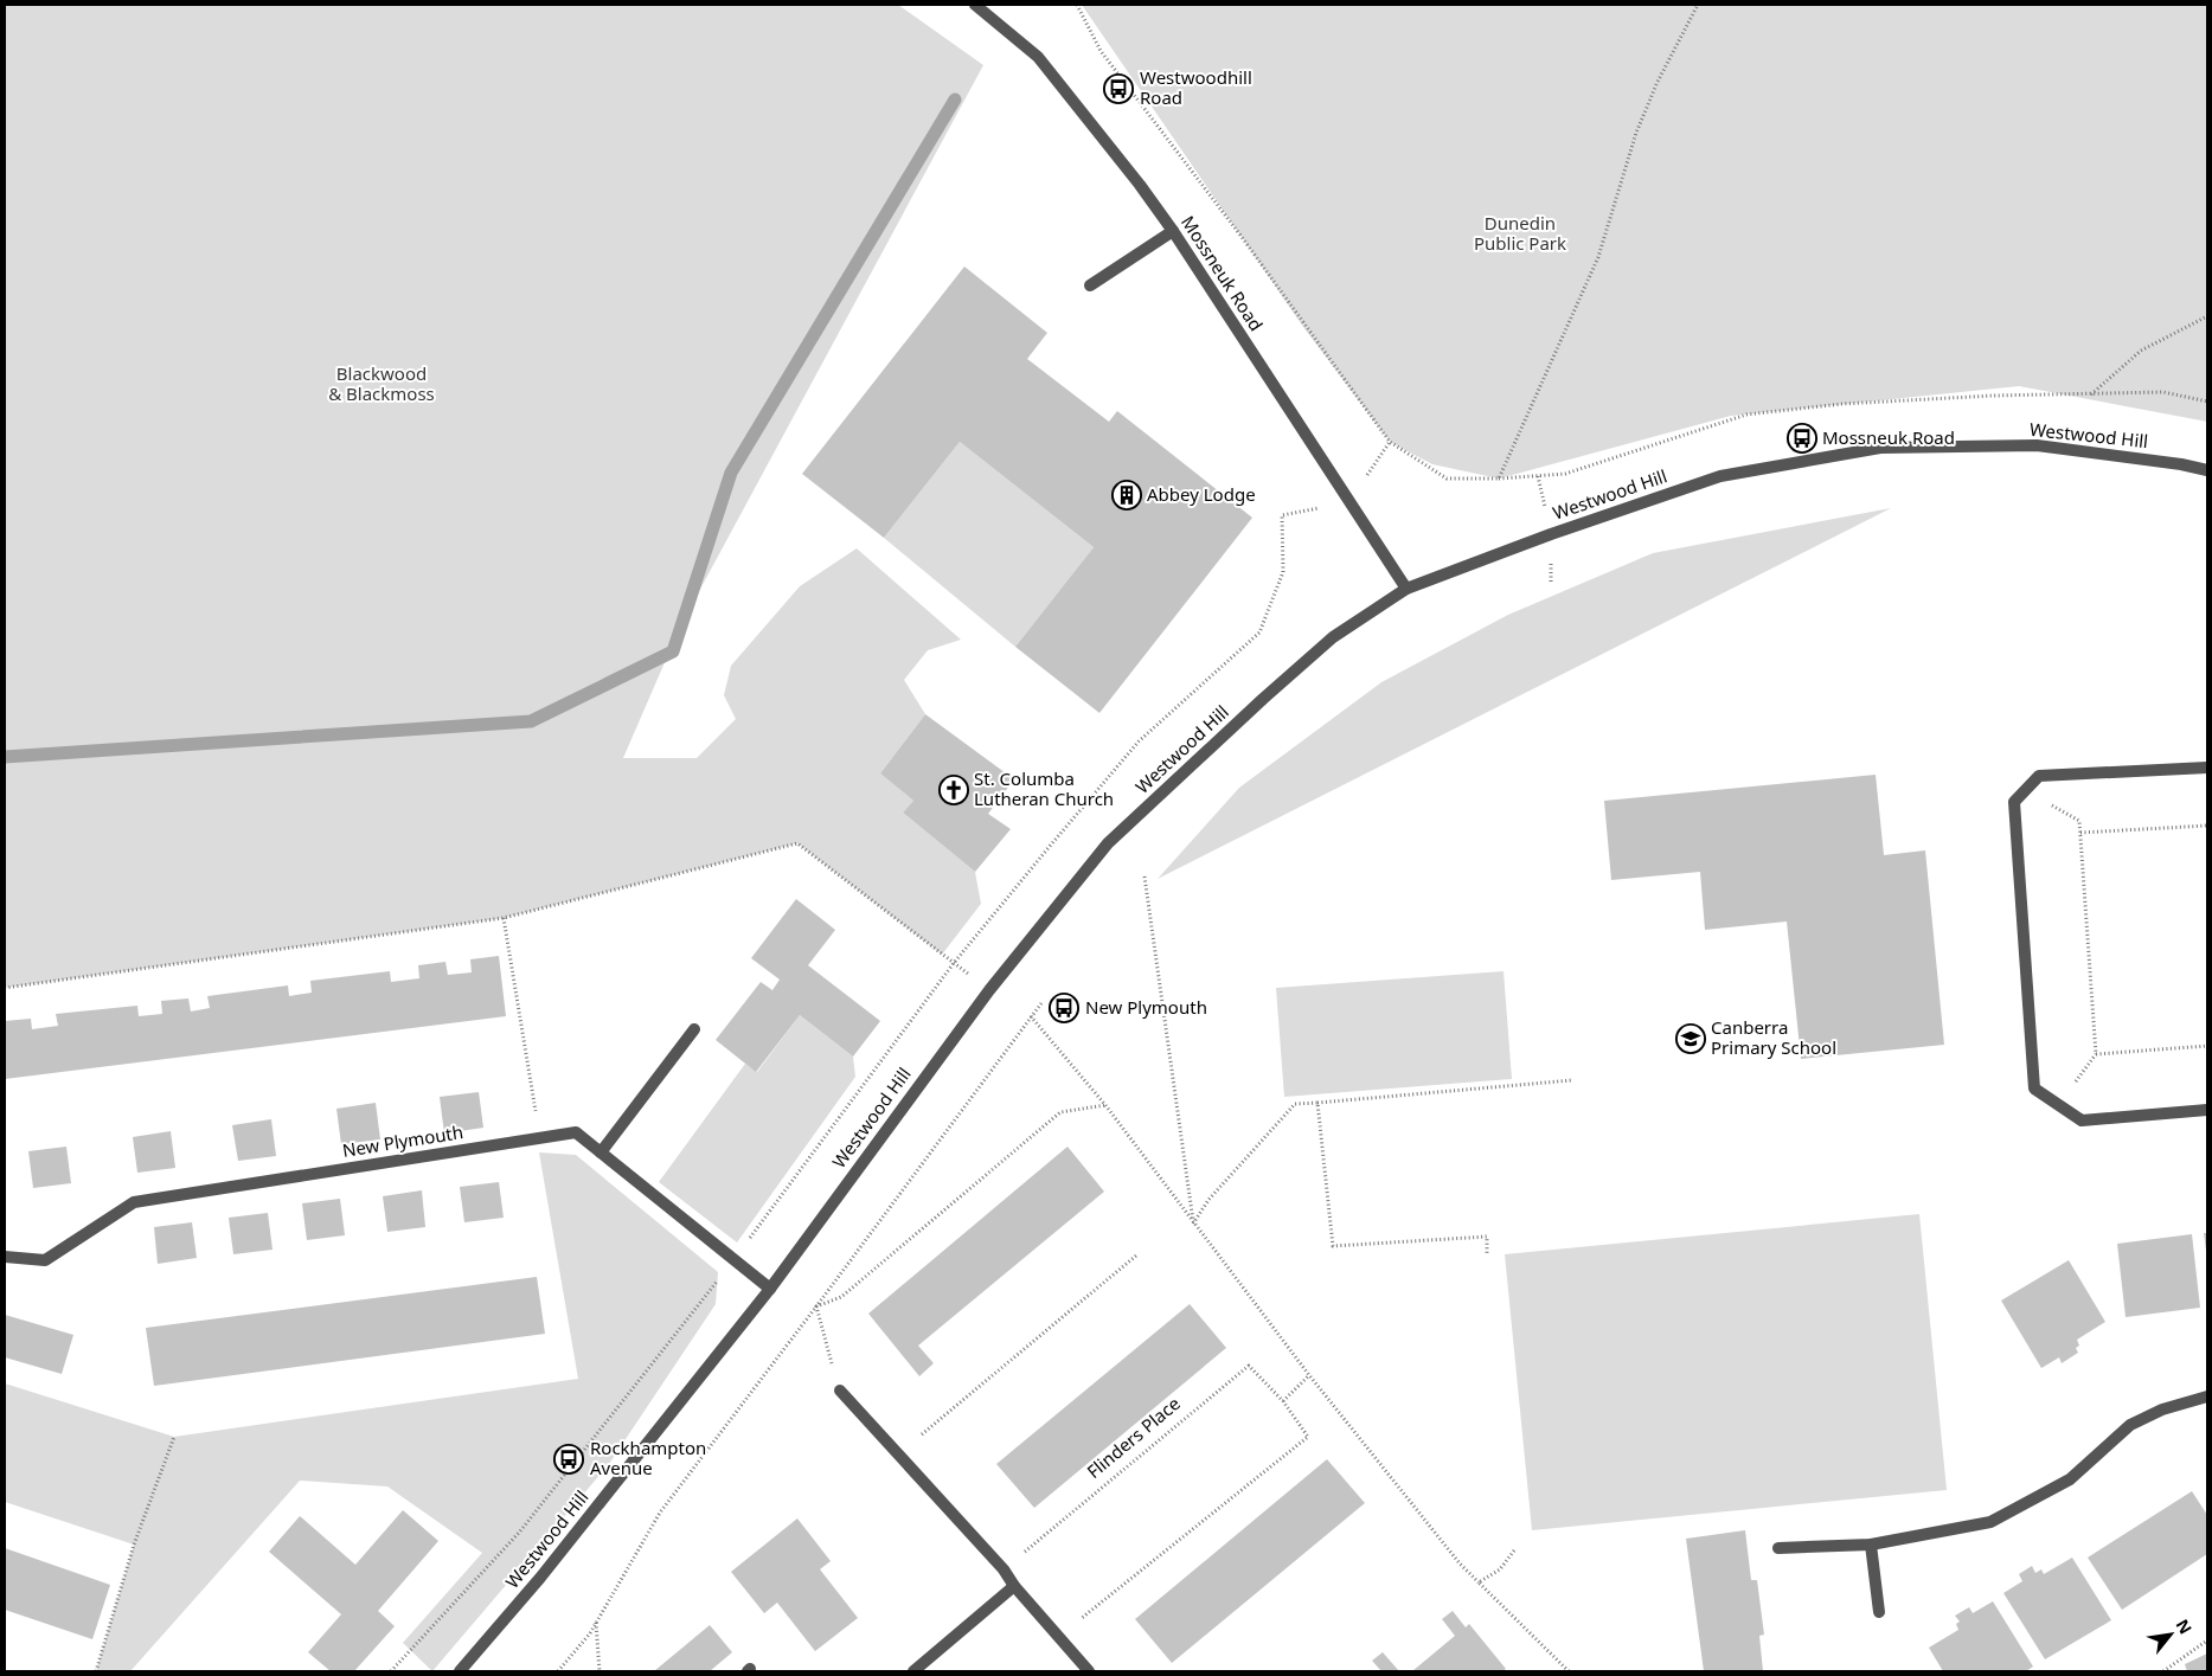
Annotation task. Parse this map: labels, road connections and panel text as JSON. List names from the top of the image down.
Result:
{
  "streets": {
    "street": ["Mossneuk Road", "Westwood Hill", "New Plymouth"],
    "path": ["Flinders Place"]
  },
  "crossings": [
    ["Mossneuk Road", "Westwood Hill"],
    ["Westwood Hill", "New Plymouth"]
  ],
  "parks": ["Dunedin Public Park", "Blackwood & Blackmoss"],
  "places": {
    "bus stop": [
      "Westwoodhill Road",
      "Mossneuk Road",
      "New Plymouth",
      "Rockhampton Avenue"
    ],
    "building": ["Abbey Lodge"],
    "church": ["St. Columba Lutheran Church"],
    "school or university": ["Canberra Primary School"]
  },
  "north": "top right"
}
